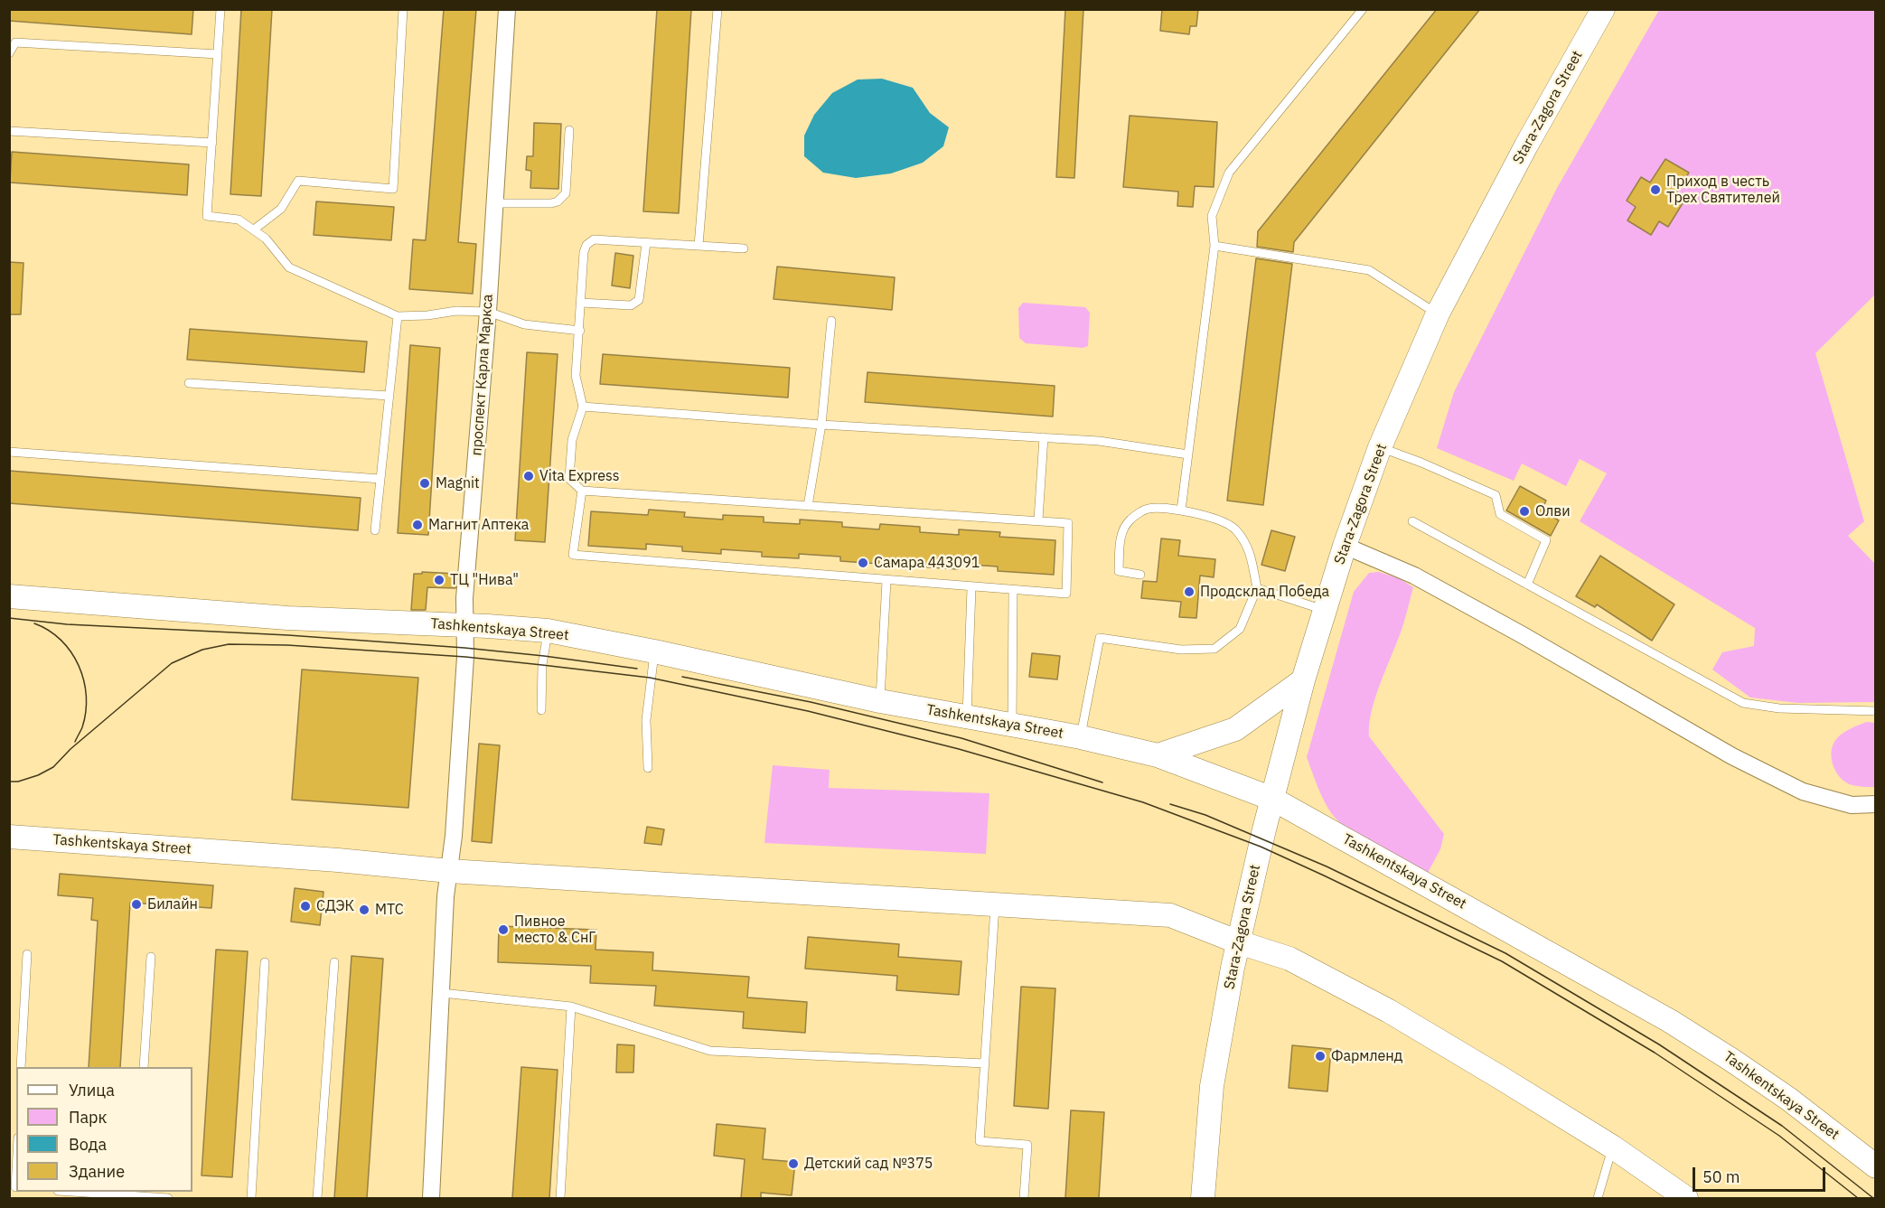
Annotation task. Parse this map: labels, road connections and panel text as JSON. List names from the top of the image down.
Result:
{
  "streets": {
    "main road": ["Stara-Zagora Street", "Tashkentskaya Street"],
    "street": ["проспект Карла Маркса"]
  },
  "crossings": [
    ["Stara-Zagora Street", "Tashkentskaya Street"],
    ["проспект Карла Маркса", "Tashkentskaya Street"]
  ],
  "places": [
    "Приход в честь Трех Святителей",
    "Vita Express",
    "Magnit",
    "Олви",
    "Магнит Аптека",
    "Самара 443091",
    "ТЦ \"Нива\"",
    "Продсклад Победа",
    "Билайн",
    "СДЭК",
    "МТС",
    "Пивное место & СнГ",
    "Фармленд",
    "Детский сад №375"
  ],
  "legend": [
    "Улица",
    "Парк",
    "Вода",
    "Здание"
  ],
  "scale_bar": "50 m"
}
